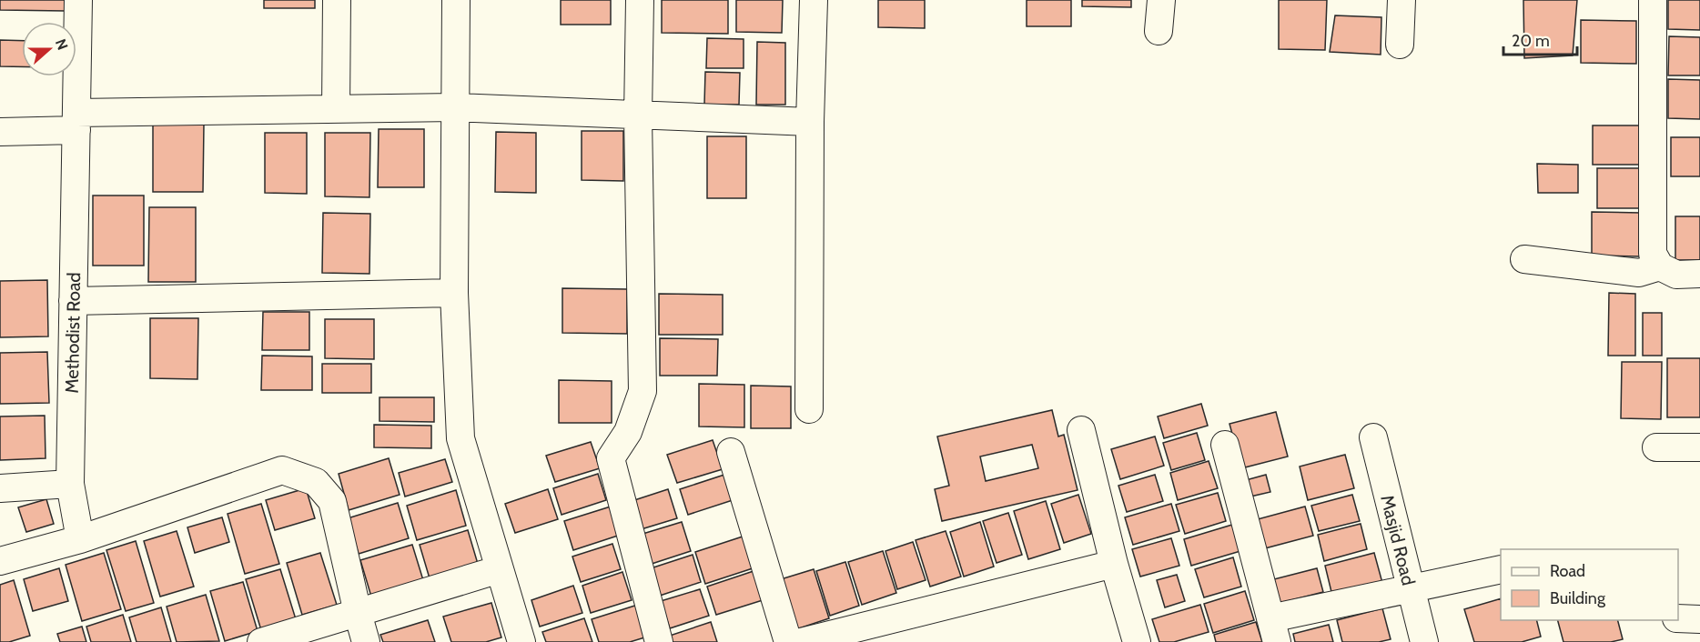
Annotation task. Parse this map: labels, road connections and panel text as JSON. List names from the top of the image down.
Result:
{
  "streets": {
    "street": ["Methodist Road", "Masjid Road"]
  },
  "legend": ["Road", "Building"],
  "scale_bar": "20 m",
  "north": "right"
}
